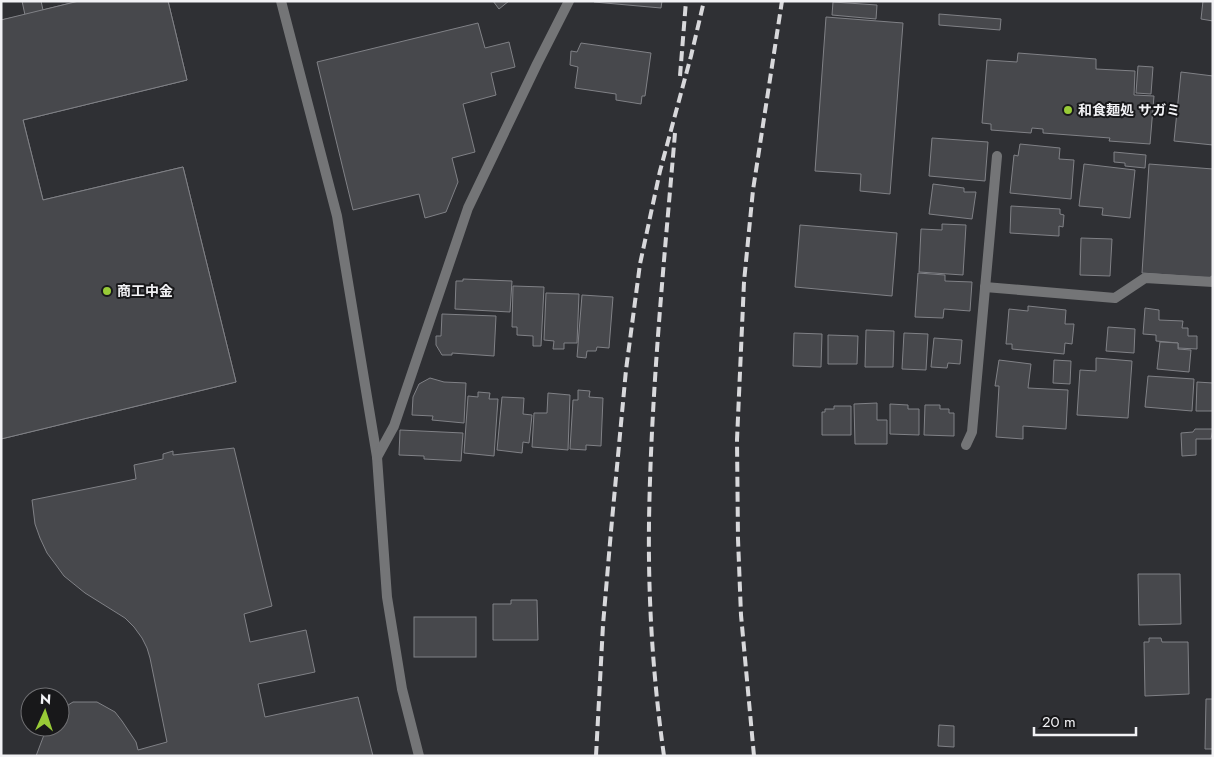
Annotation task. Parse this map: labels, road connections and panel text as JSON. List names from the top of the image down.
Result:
{
  "places": ["和食麺処 サガミ", "商工中金"],
  "scale_bar": "20 m",
  "north": "top"
}
